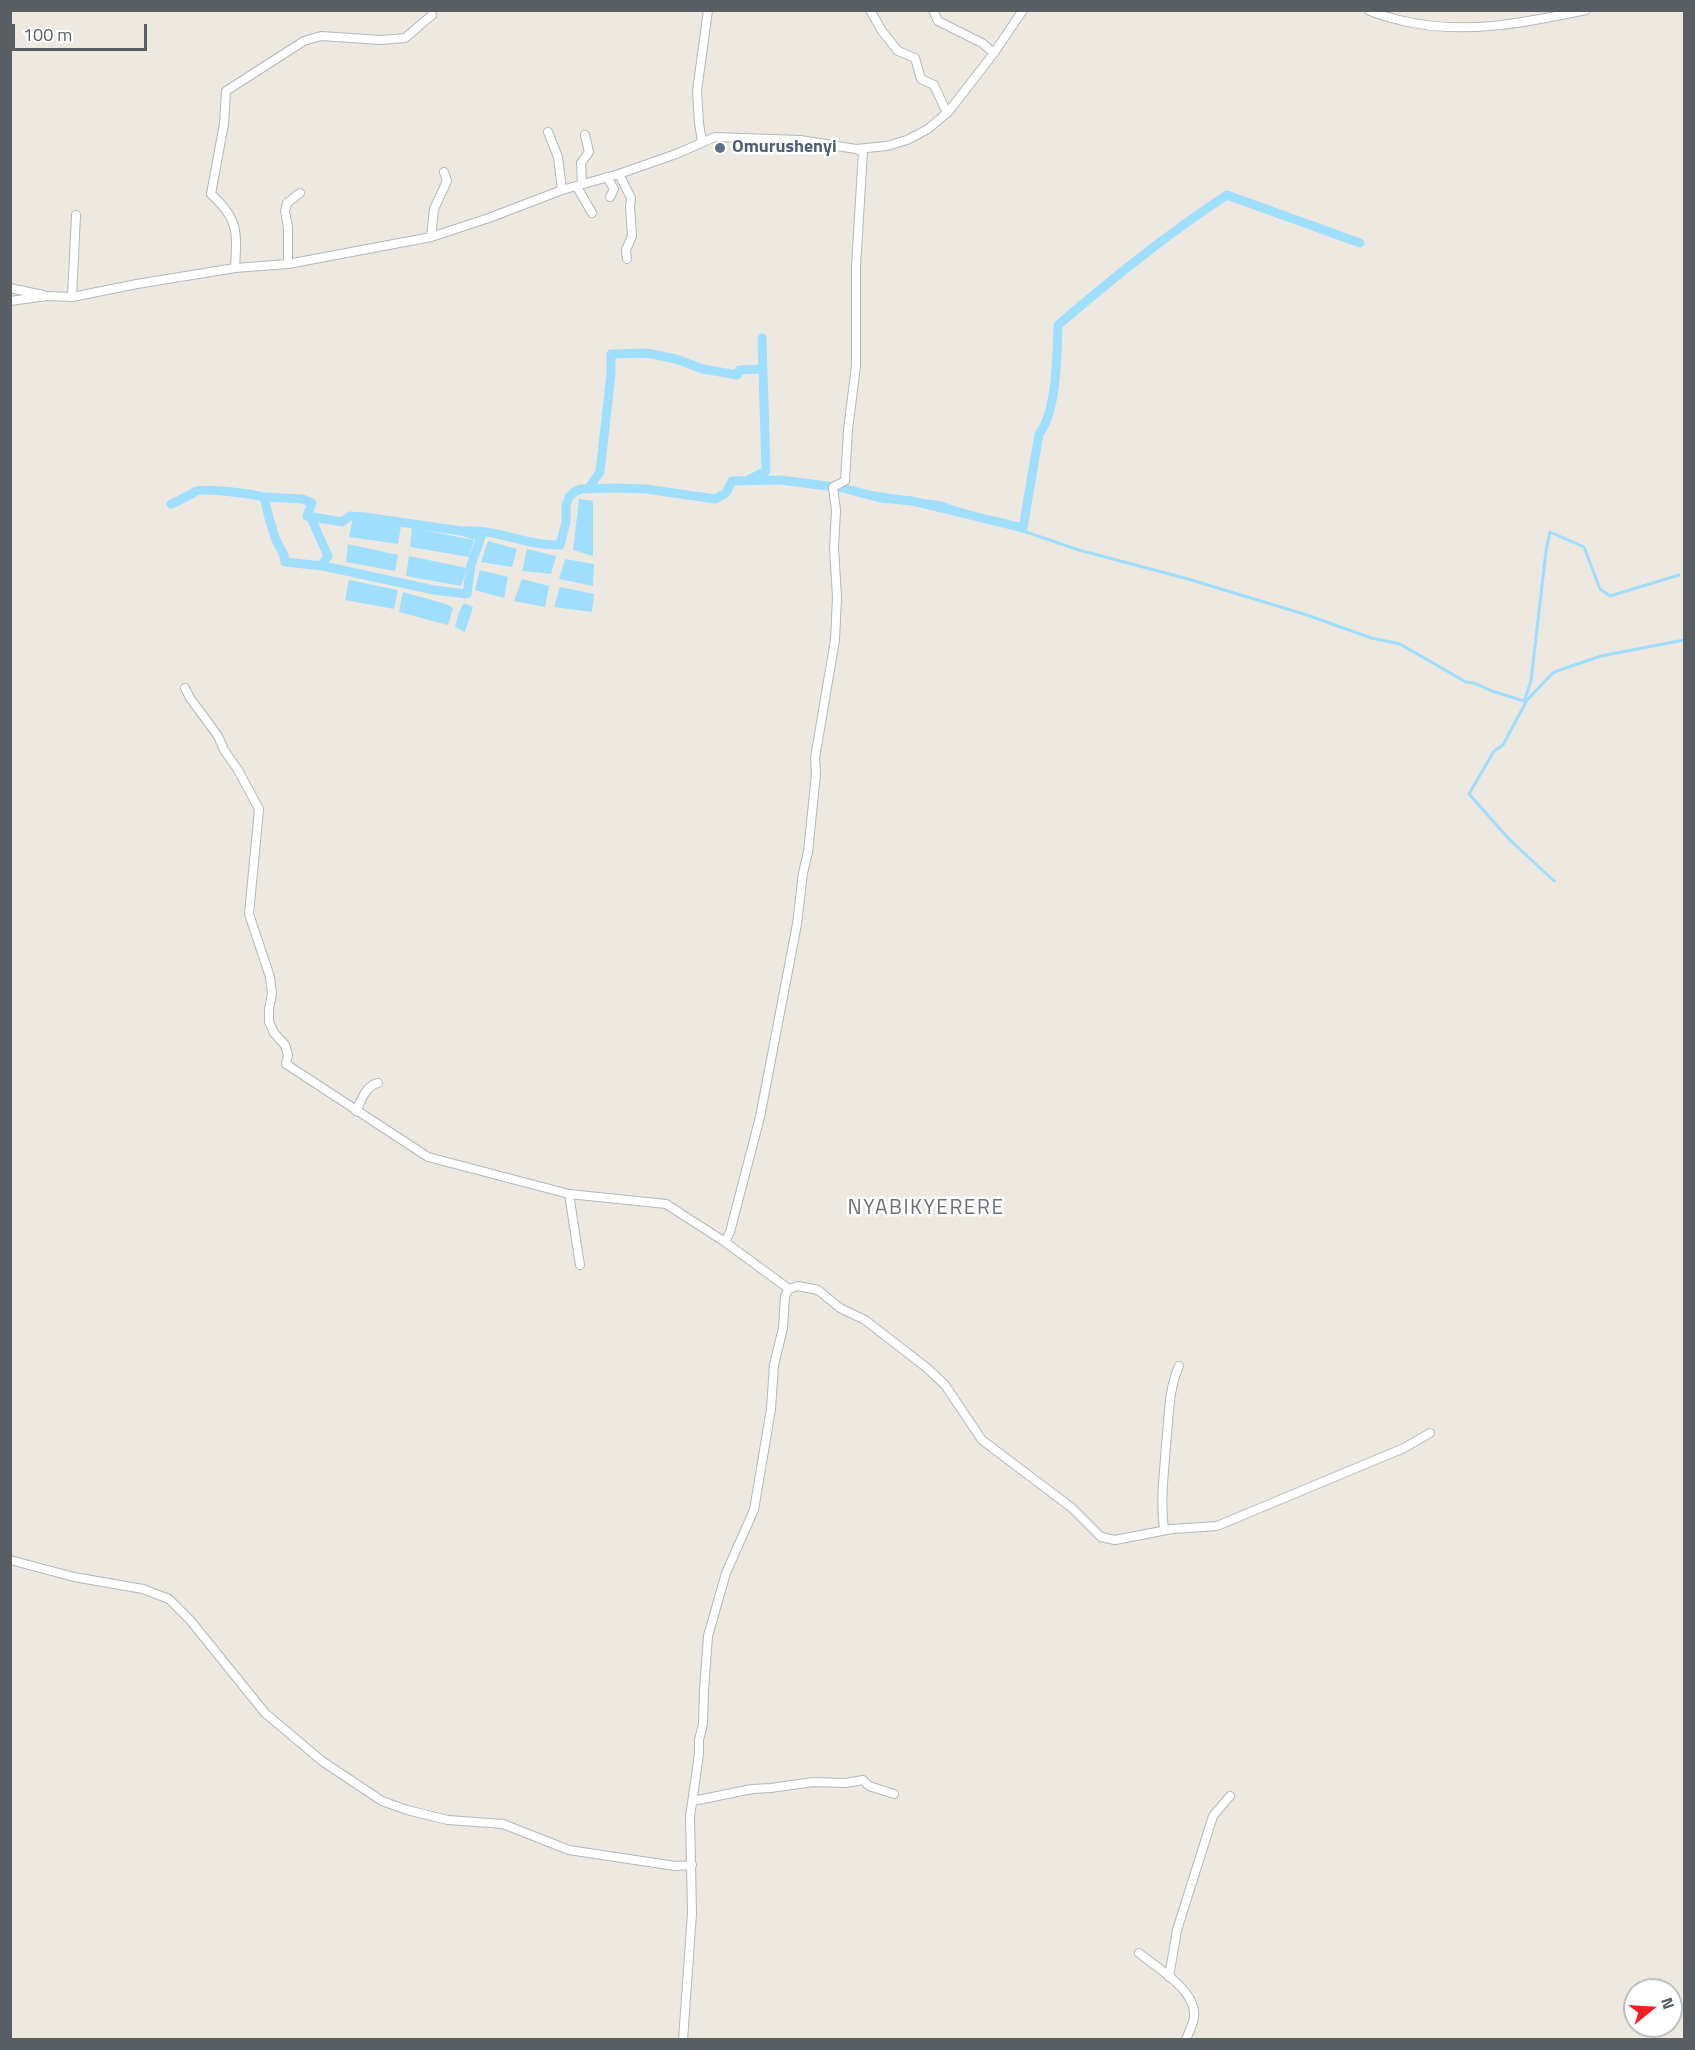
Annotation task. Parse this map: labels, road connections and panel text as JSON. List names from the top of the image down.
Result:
{
  "districts": ["NYABIKYERERE"],
  "places": ["Omurushenyi"],
  "scale_bar": "100 m",
  "north": "right"
}
